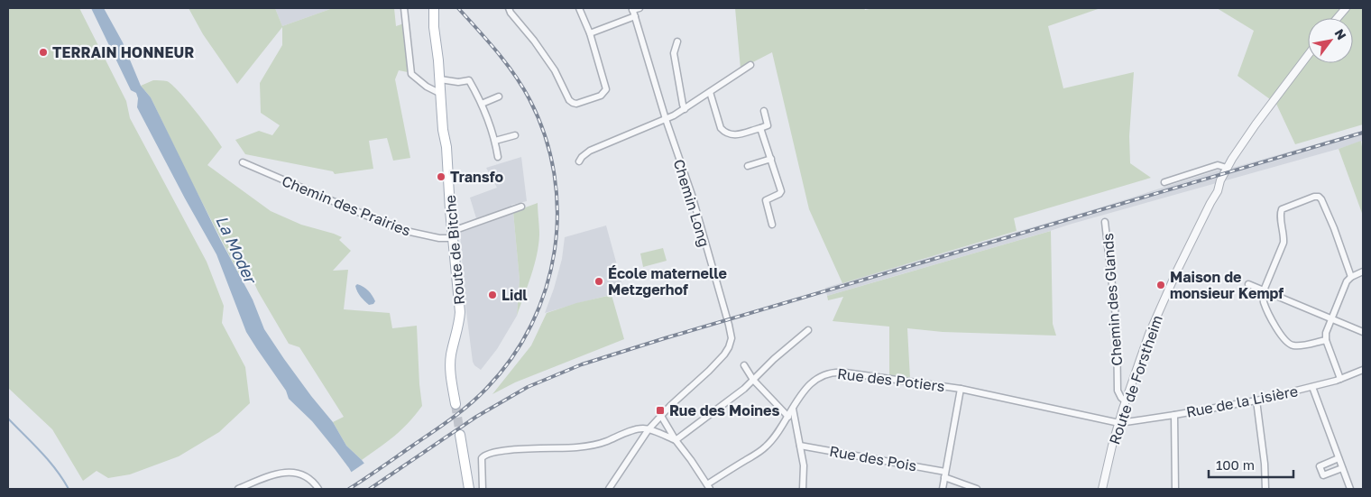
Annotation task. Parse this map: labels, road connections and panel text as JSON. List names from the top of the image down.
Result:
{
  "streets": {
    "main road": ["Route de Bitche"],
    "street": [
      "Chemin Long",
      "Chemin des Prairies",
      "Chemin des Glands",
      "Rue des Potiers",
      "Route de Forstheim",
      "Rue de la Lisière",
      "Rue des Pois"
    ]
  },
  "crossings": [
    ["Chemin des Prairies", "Route de Bitche"],
    ["Chemin des Glands", "Route de Forstheim"],
    ["Rue des Potiers", "Route de Forstheim"],
    ["Rue des Potiers", "Rue de la Lisière"],
    ["Route de Forstheim", "Rue de la Lisière"]
  ],
  "water": ["La Moder"],
  "places": {
    "other": [
      "TERRAIN HONNEUR",
      "Transfo",
      "École maternelle Metzgerhof",
      "Maison de monsieur Kempf",
      "Lidl"
    ],
    "transit": ["Rue des Moines"]
  },
  "scale_bar": "100 m",
  "north": "top right"
}
